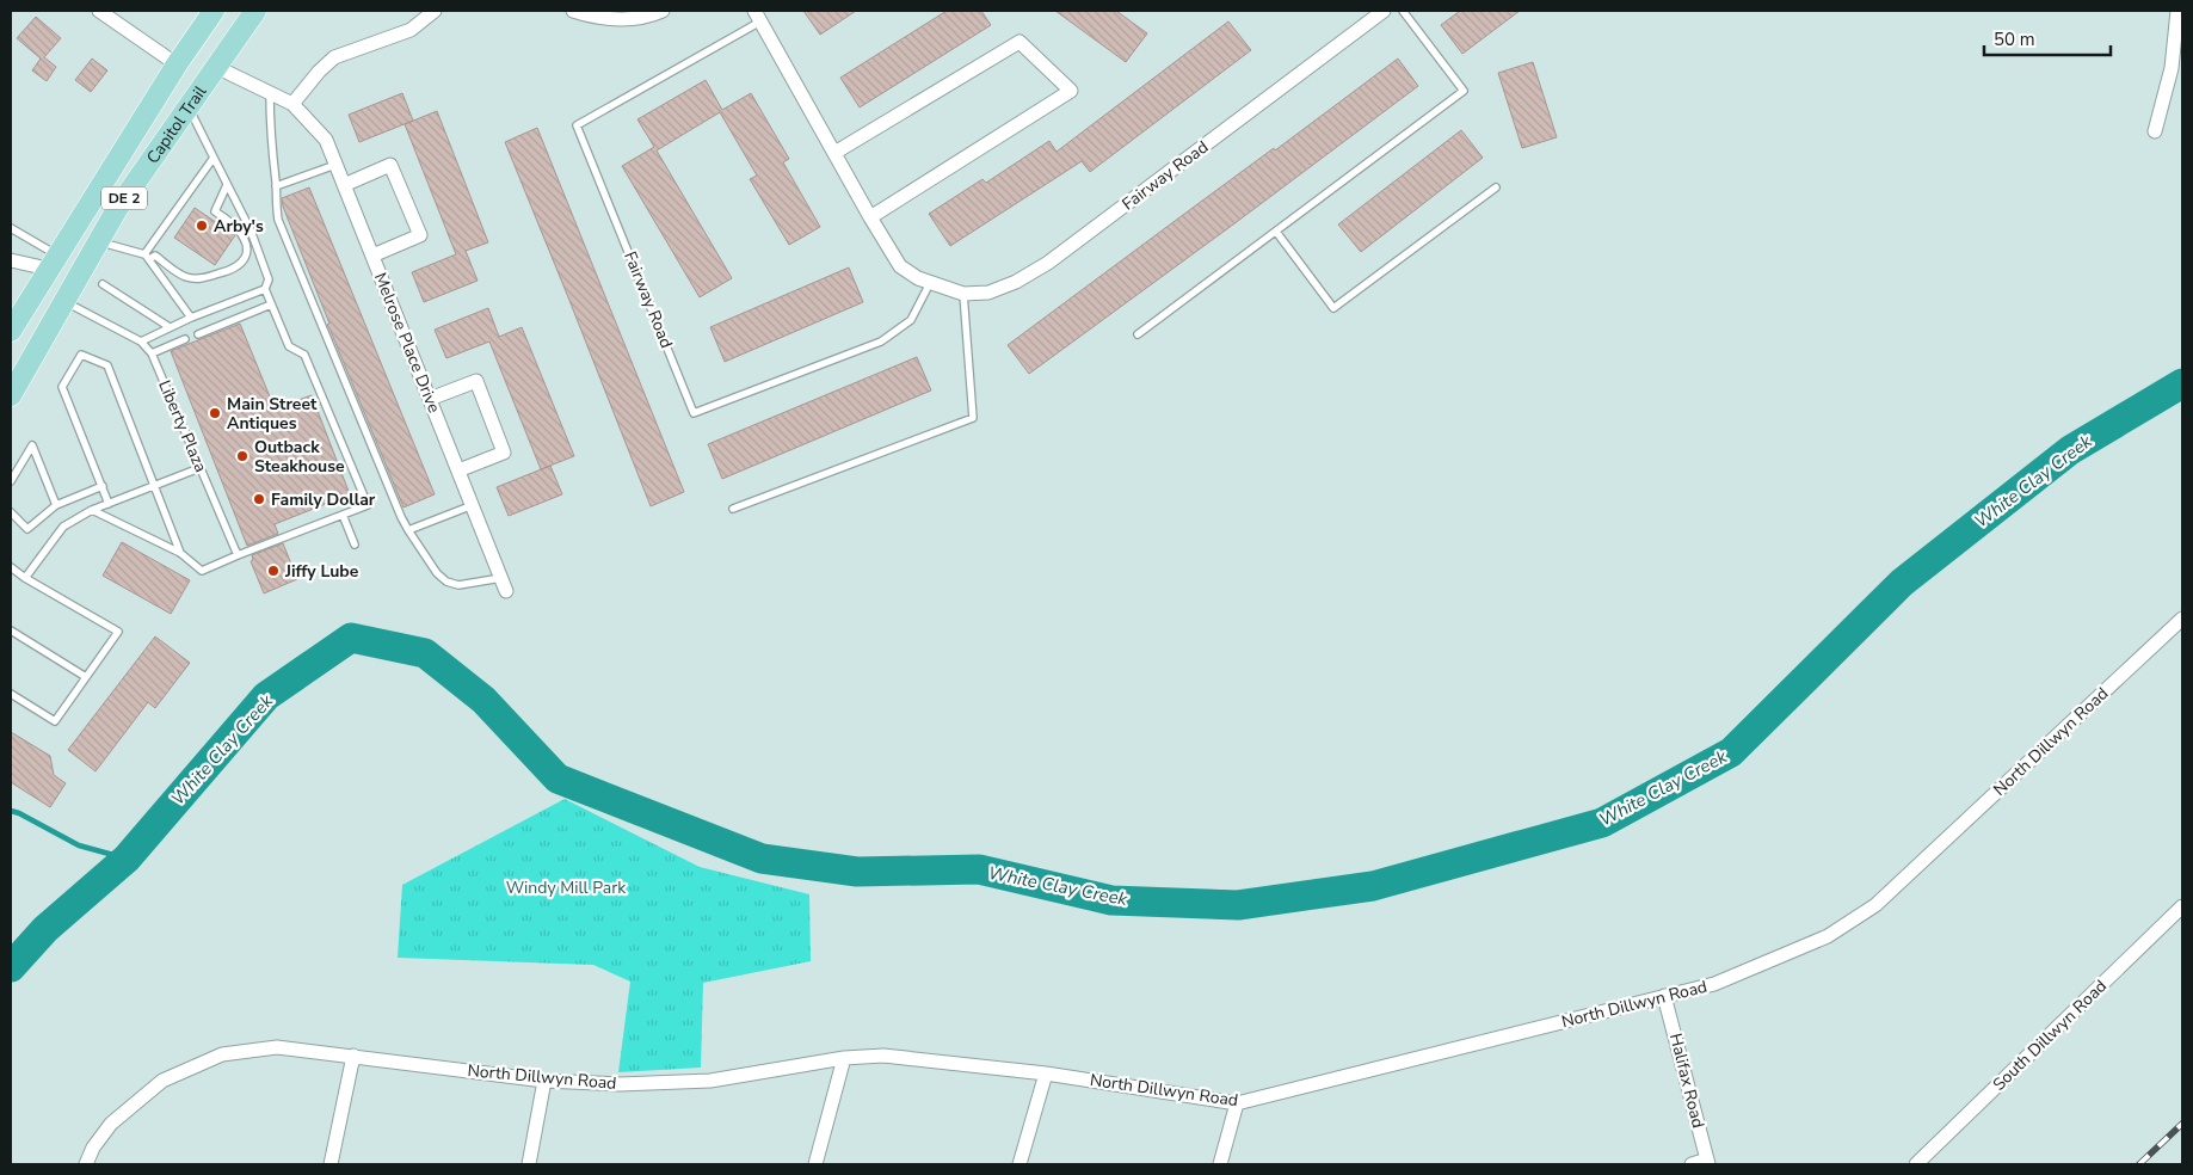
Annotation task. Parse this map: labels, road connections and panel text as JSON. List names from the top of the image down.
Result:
{
  "streets": {
    "main road": ["Capitol Trail", "DE 2"],
    "street": [
      "Fairway Road",
      "Melrose Place Drive",
      "North Dillwyn Road",
      "South Dillwyn Road",
      "Halifax Road"
    ],
    "lane": ["Liberty Plaza"]
  },
  "crossings": [
    ["Capitol Trail", "Melrose Place Drive"],
    ["Capitol Trail", "Liberty Plaza"],
    ["North Dillwyn Road", "Halifax Road"]
  ],
  "water": ["White Clay Creek"],
  "parks": ["Windy Mill Park"],
  "places": [
    "Arby's",
    "Main Street Antiques",
    "Outback Steakhouse",
    "Family Dollar",
    "Jiffy Lube"
  ],
  "scale_bar": "50 m"
}
